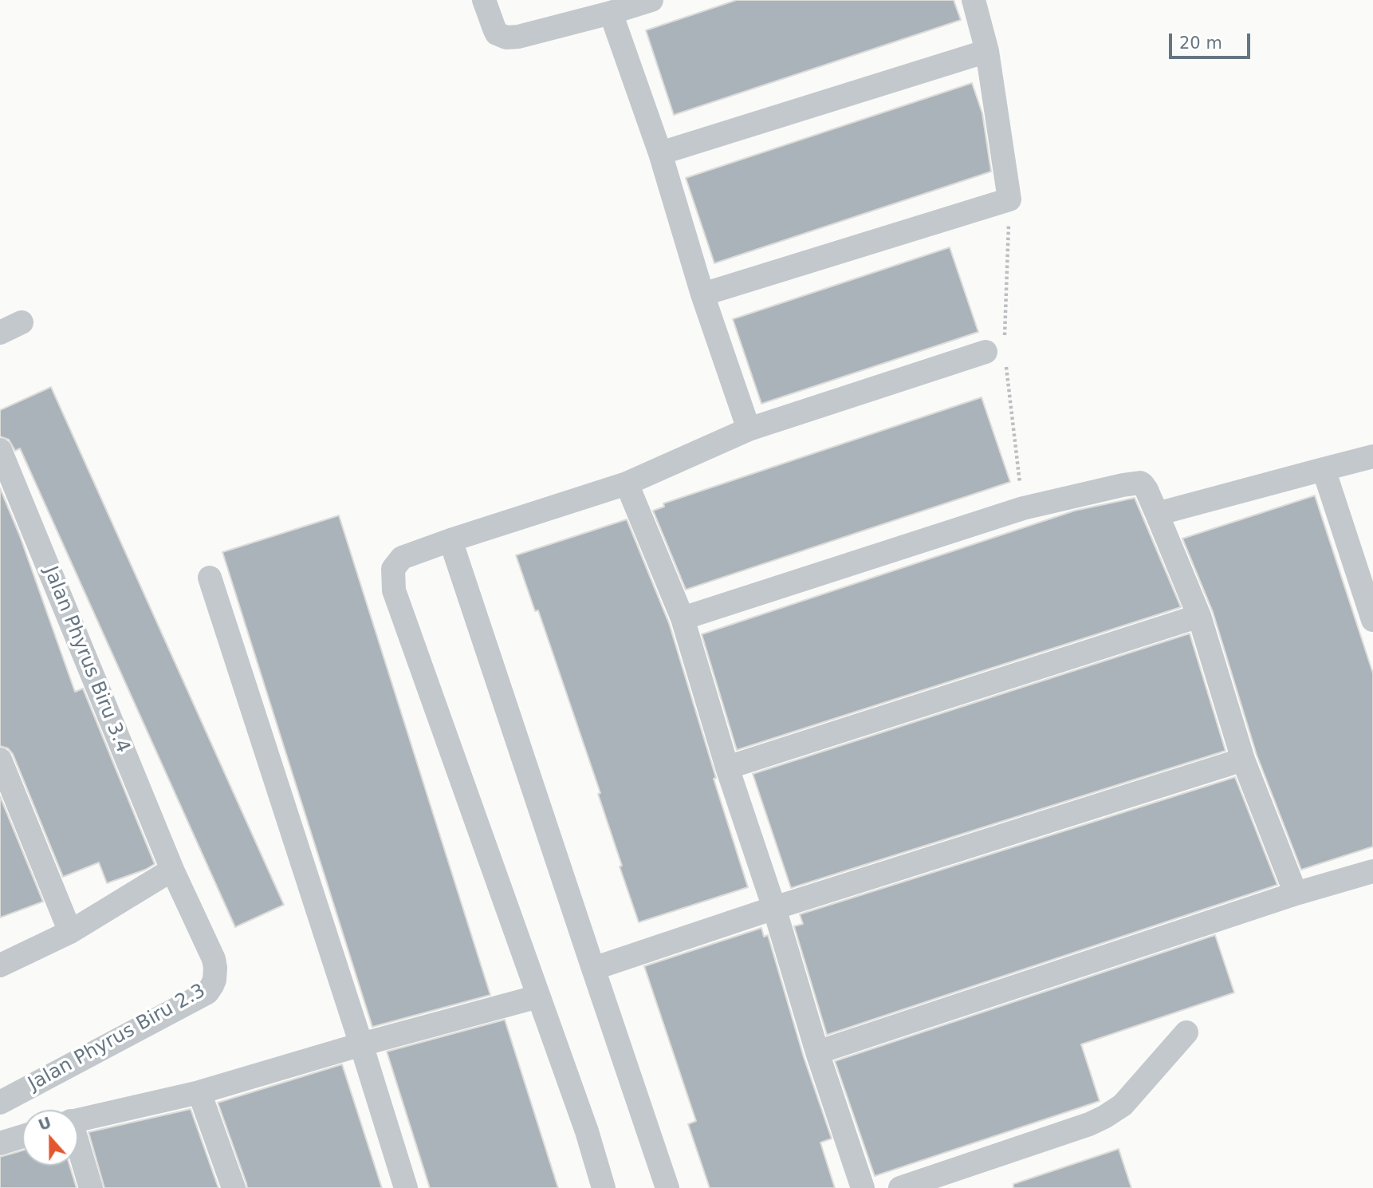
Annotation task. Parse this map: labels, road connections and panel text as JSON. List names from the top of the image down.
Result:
{
  "streets": {
    "street": ["Jalan Phyrus Biru 3.4", "Jalan Phyrus Biru 2.3"]
  },
  "crossings": [
    ["Jalan Phyrus Biru 3.4", "Jalan Phyrus Biru 2.3"]
  ],
  "scale_bar": "20 m",
  "north": "top"
}
